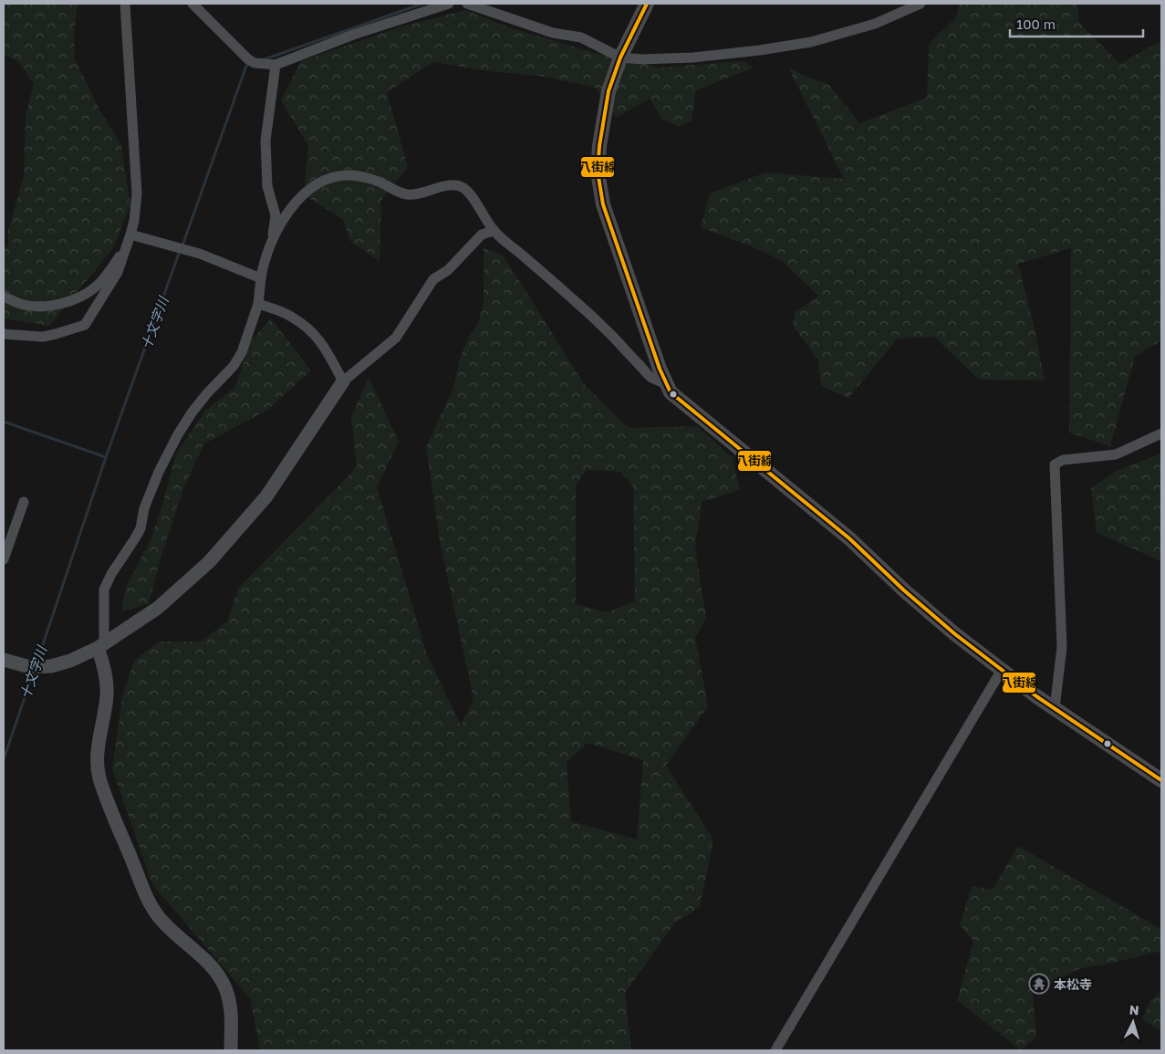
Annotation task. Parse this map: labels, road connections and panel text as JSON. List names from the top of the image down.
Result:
{
  "water": ["十文字川"],
  "places": {
    "temple": ["本松寺"]
  },
  "lines": ["transit line 八街線"],
  "scale_bar": "100 m",
  "north": "top"
}
